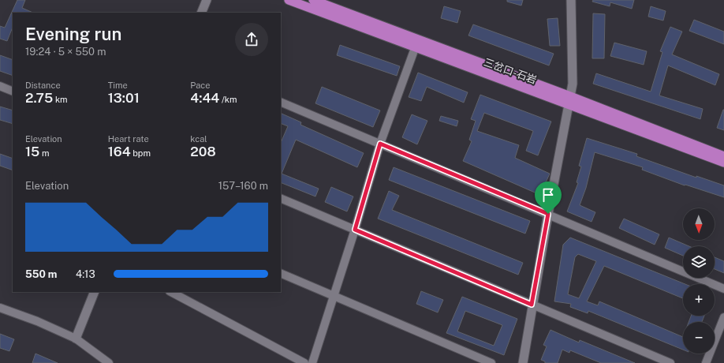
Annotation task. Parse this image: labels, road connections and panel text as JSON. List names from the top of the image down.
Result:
{
  "streets": {
    "highway": ["三岔口-石岩"]
  },
  "north": "bottom",
  "page": {
    "heading": ["Evening run", "19:24 · 5 × 550 m"],
    "stats": [
      ["Distance", "2.75 km"],
      ["Time", "13:01"],
      ["Pace", "4:44 /km"],
      ["Elevation", "15 m"],
      ["Heart rate", "164 bpm"],
      ["kcal", "208"]
    ],
    "chart": ["Elevation", "157–160 m"],
    "map_buttons": ["+", "−"],
    "list": [
      {
        "name": "550 m",
        "note": "4:13"
      }
    ]
  }
}
